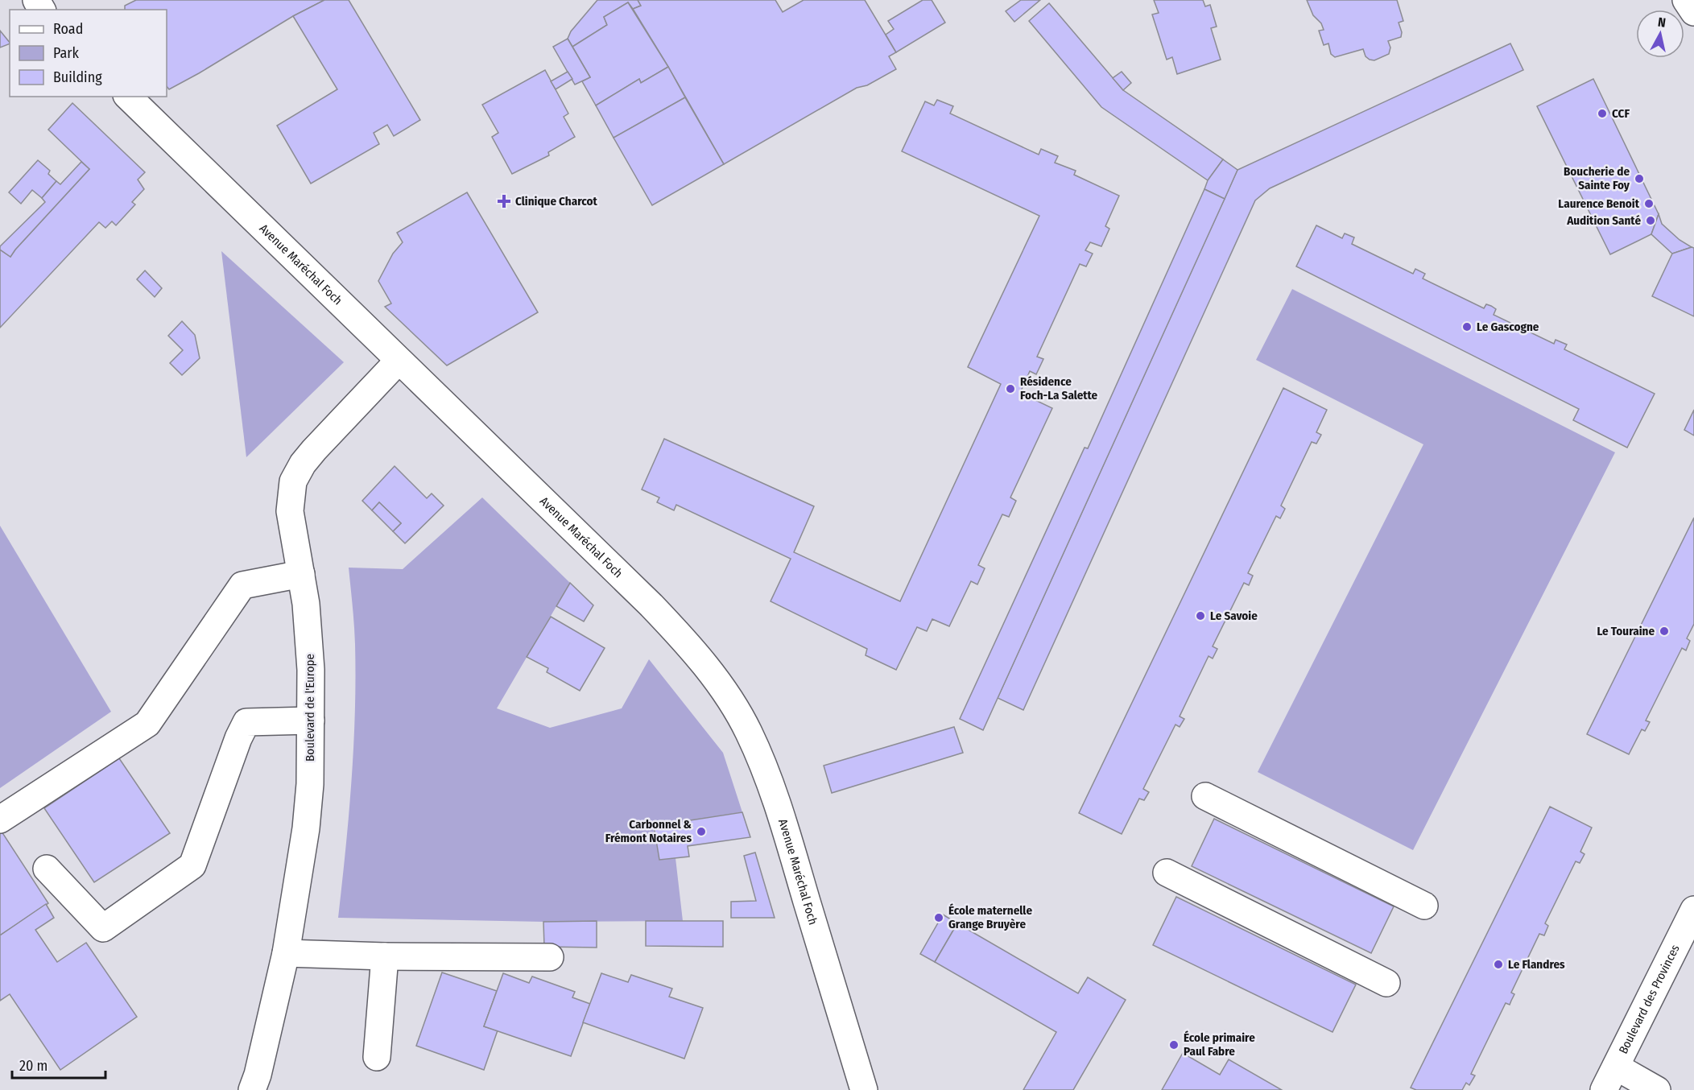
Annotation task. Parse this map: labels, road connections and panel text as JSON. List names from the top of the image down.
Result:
{
  "streets": {
    "main road": ["Avenue Maréchal Foch", "Boulevard de l'Europe", "Boulevard des Provinces"]
  },
  "crossings": [
    ["Avenue Maréchal Foch", "Boulevard de l'Europe"]
  ],
  "places": {
    "other": [
      "CCF",
      "Boucherie de Sainte Foy",
      "Laurence Benoit",
      "Audition Santé",
      "Le Gascogne",
      "Résidence Foch-La Salette",
      "Le Savoie",
      "Le Touraine",
      "Carbonnel & Frémont Notaires",
      "École maternelle Grange Bruyère",
      "Le Flandres",
      "École primaire Paul Fabre"
    ],
    "health": ["Clinique Charcot"]
  },
  "legend": ["Road", "Park", "Building"],
  "scale_bar": "20 m",
  "north": "top"
}
